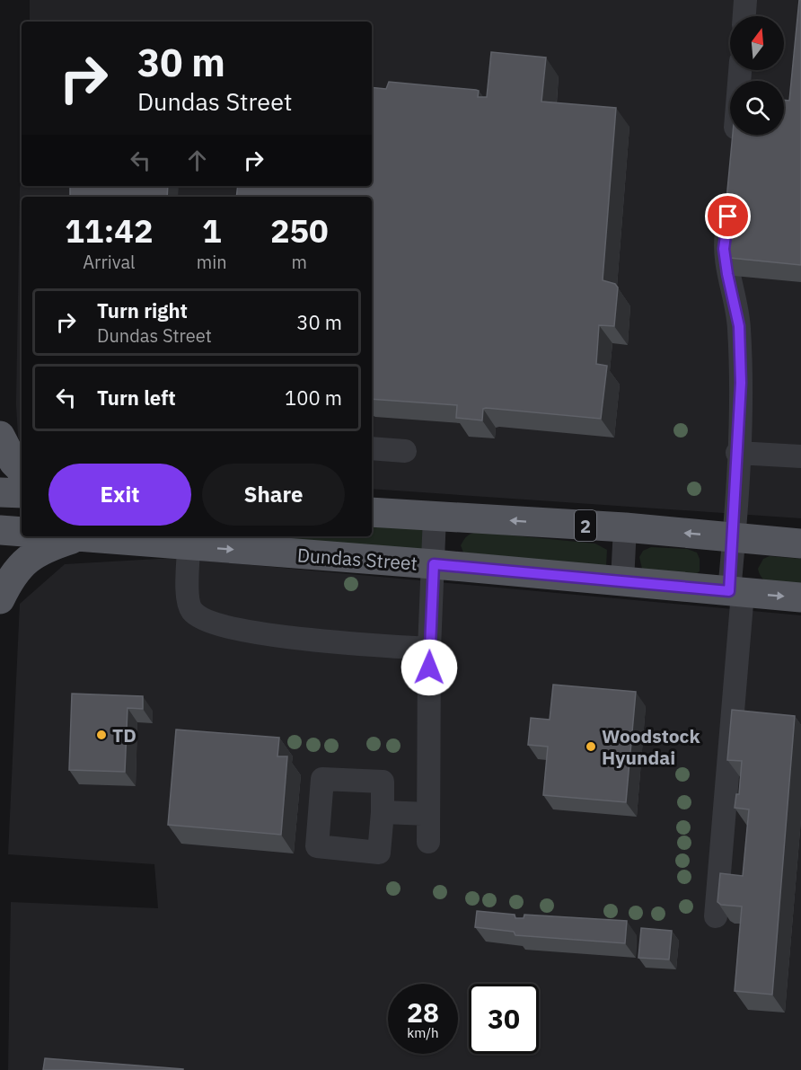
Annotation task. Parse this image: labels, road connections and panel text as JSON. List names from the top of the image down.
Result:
{
  "streets": {
    "main road": ["2", "Dundas Street"]
  },
  "places": ["TD", "Woodstock Hyundai"],
  "north": "top",
  "page": {
    "turn": ["30 m", "Dundas Street"],
    "eta": [
      "11:42",
      "Arrival",
      "1",
      "min",
      "250",
      "m"
    ],
    "list": [
      {
        "name": "Turn right",
        "note": "Dundas Street",
        "value": "30 m"
      },
      {
        "name": "Turn left",
        "value": "100 m"
      }
    ],
    "buttons": ["Exit", "Share"],
    "speed": "28 km/h",
    "limit": "30"
  }
}
